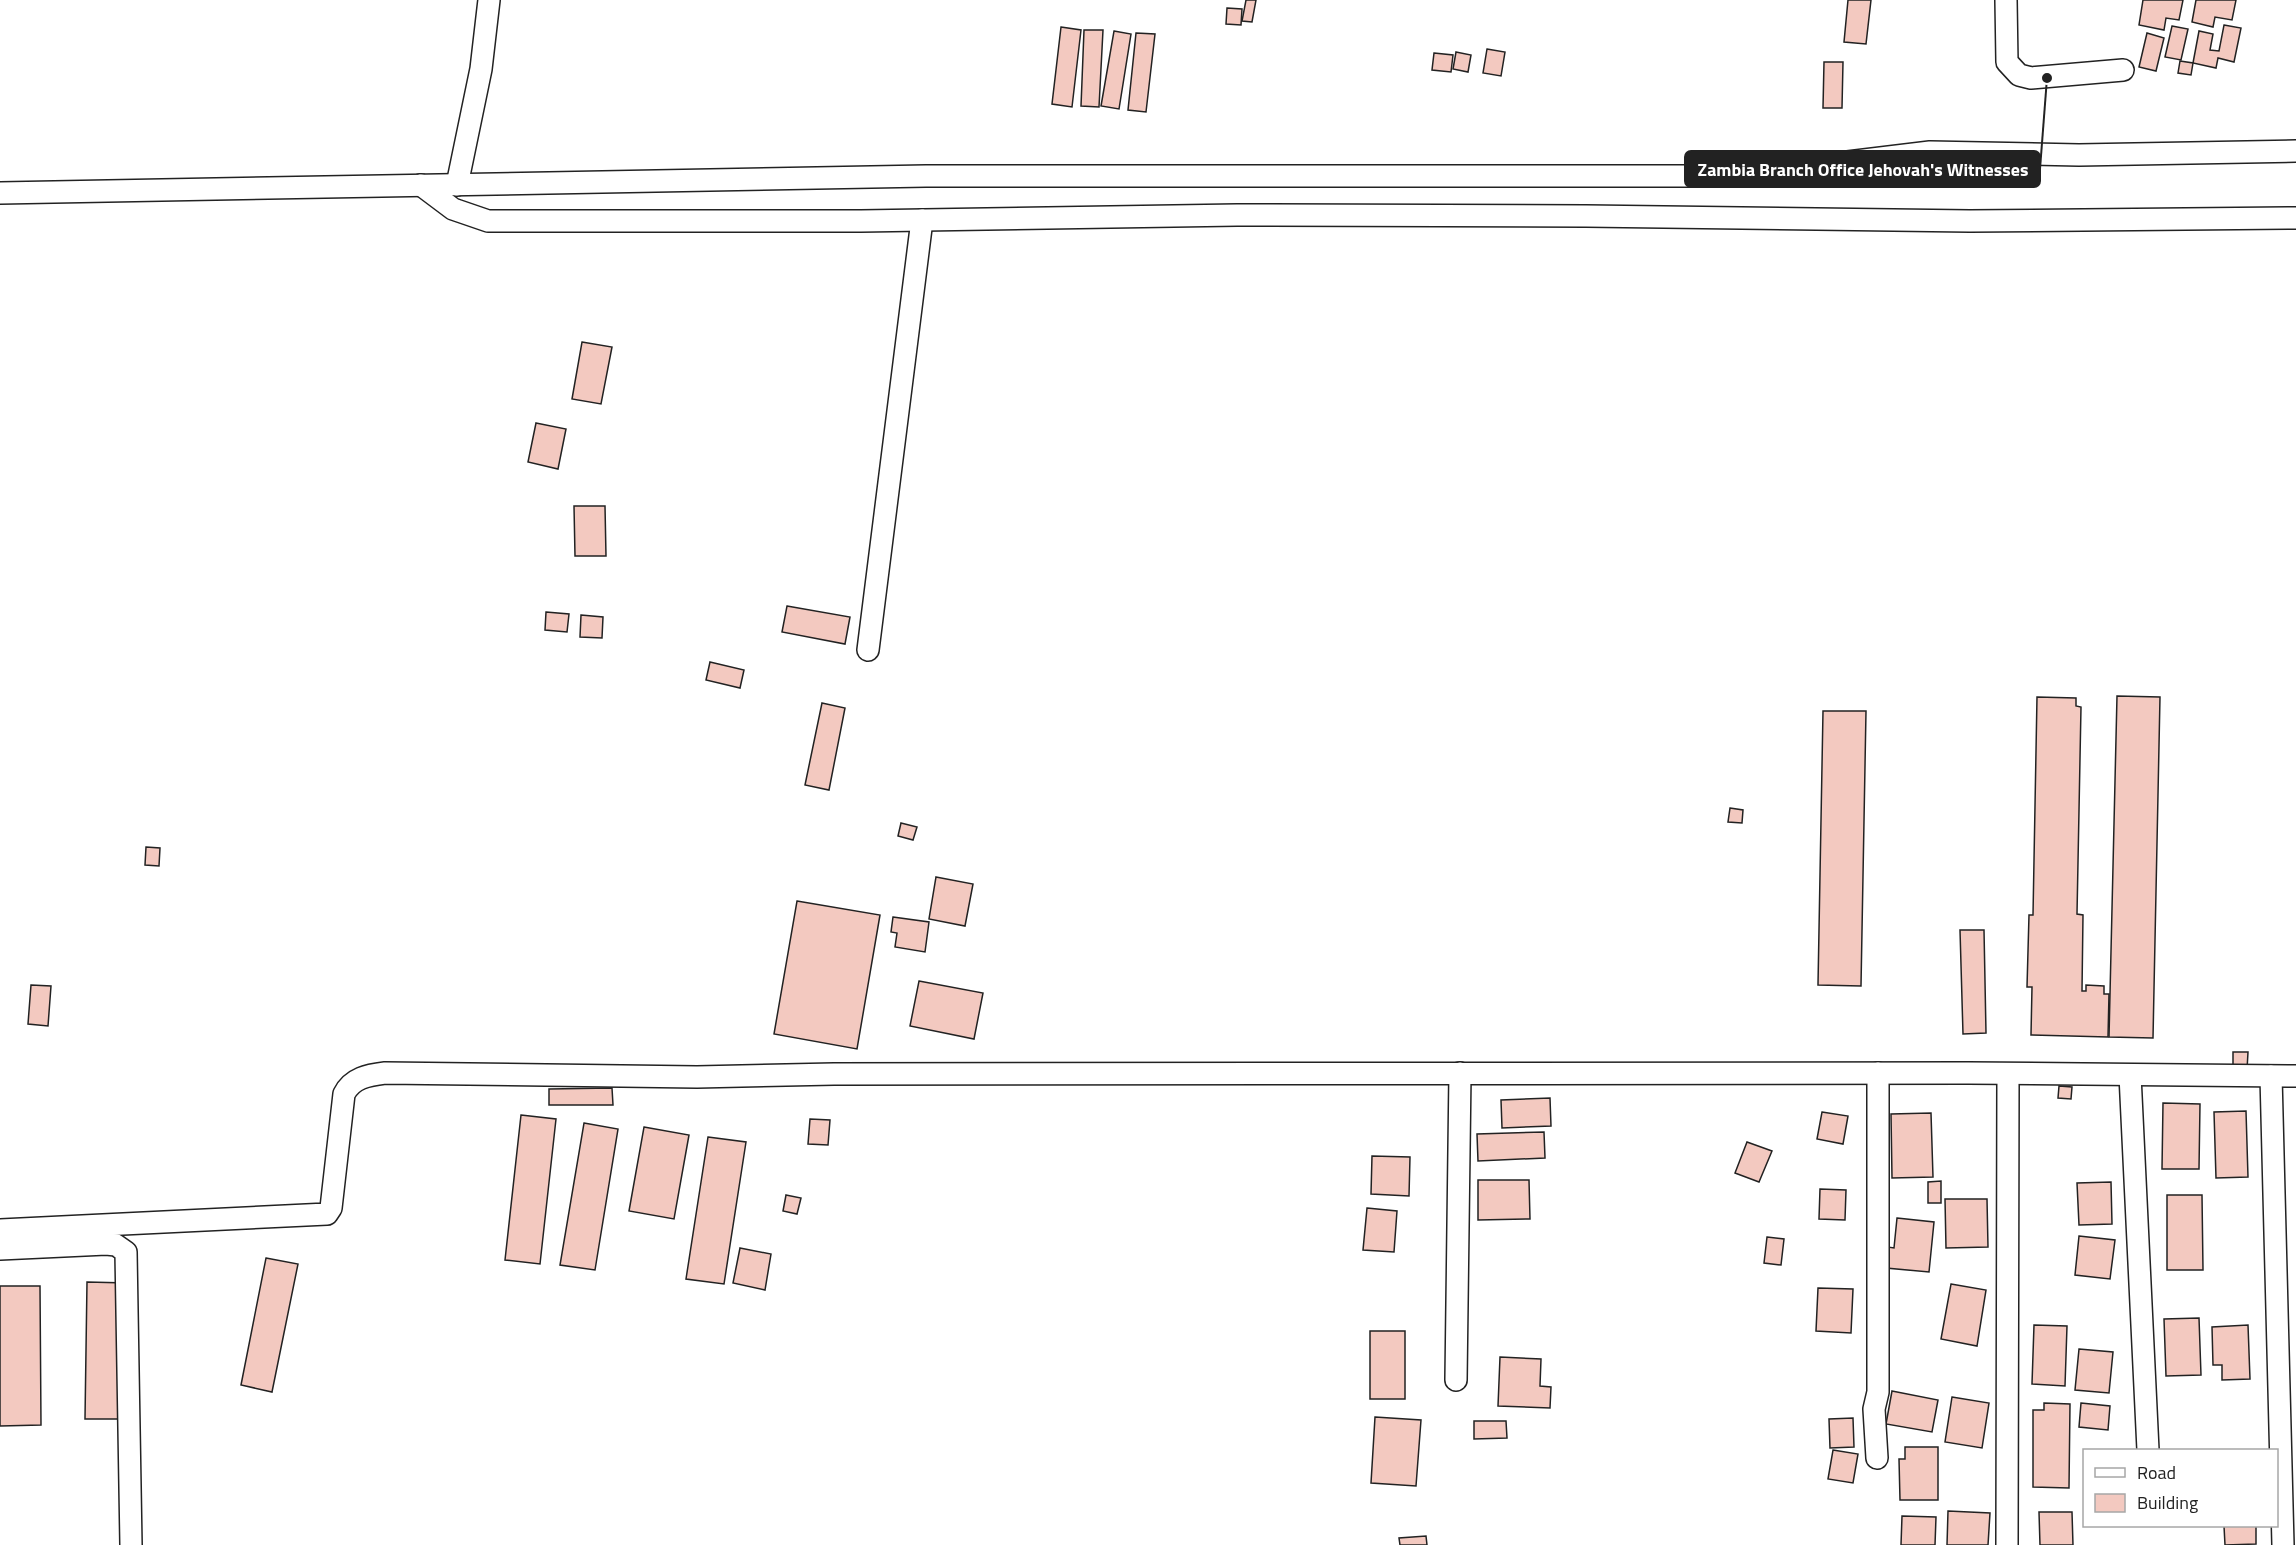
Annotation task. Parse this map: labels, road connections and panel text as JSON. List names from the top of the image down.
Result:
{
  "places": ["Zambia Branch Office Jehovah's Witnesses"],
  "legend": ["Road", "Building"]
}
